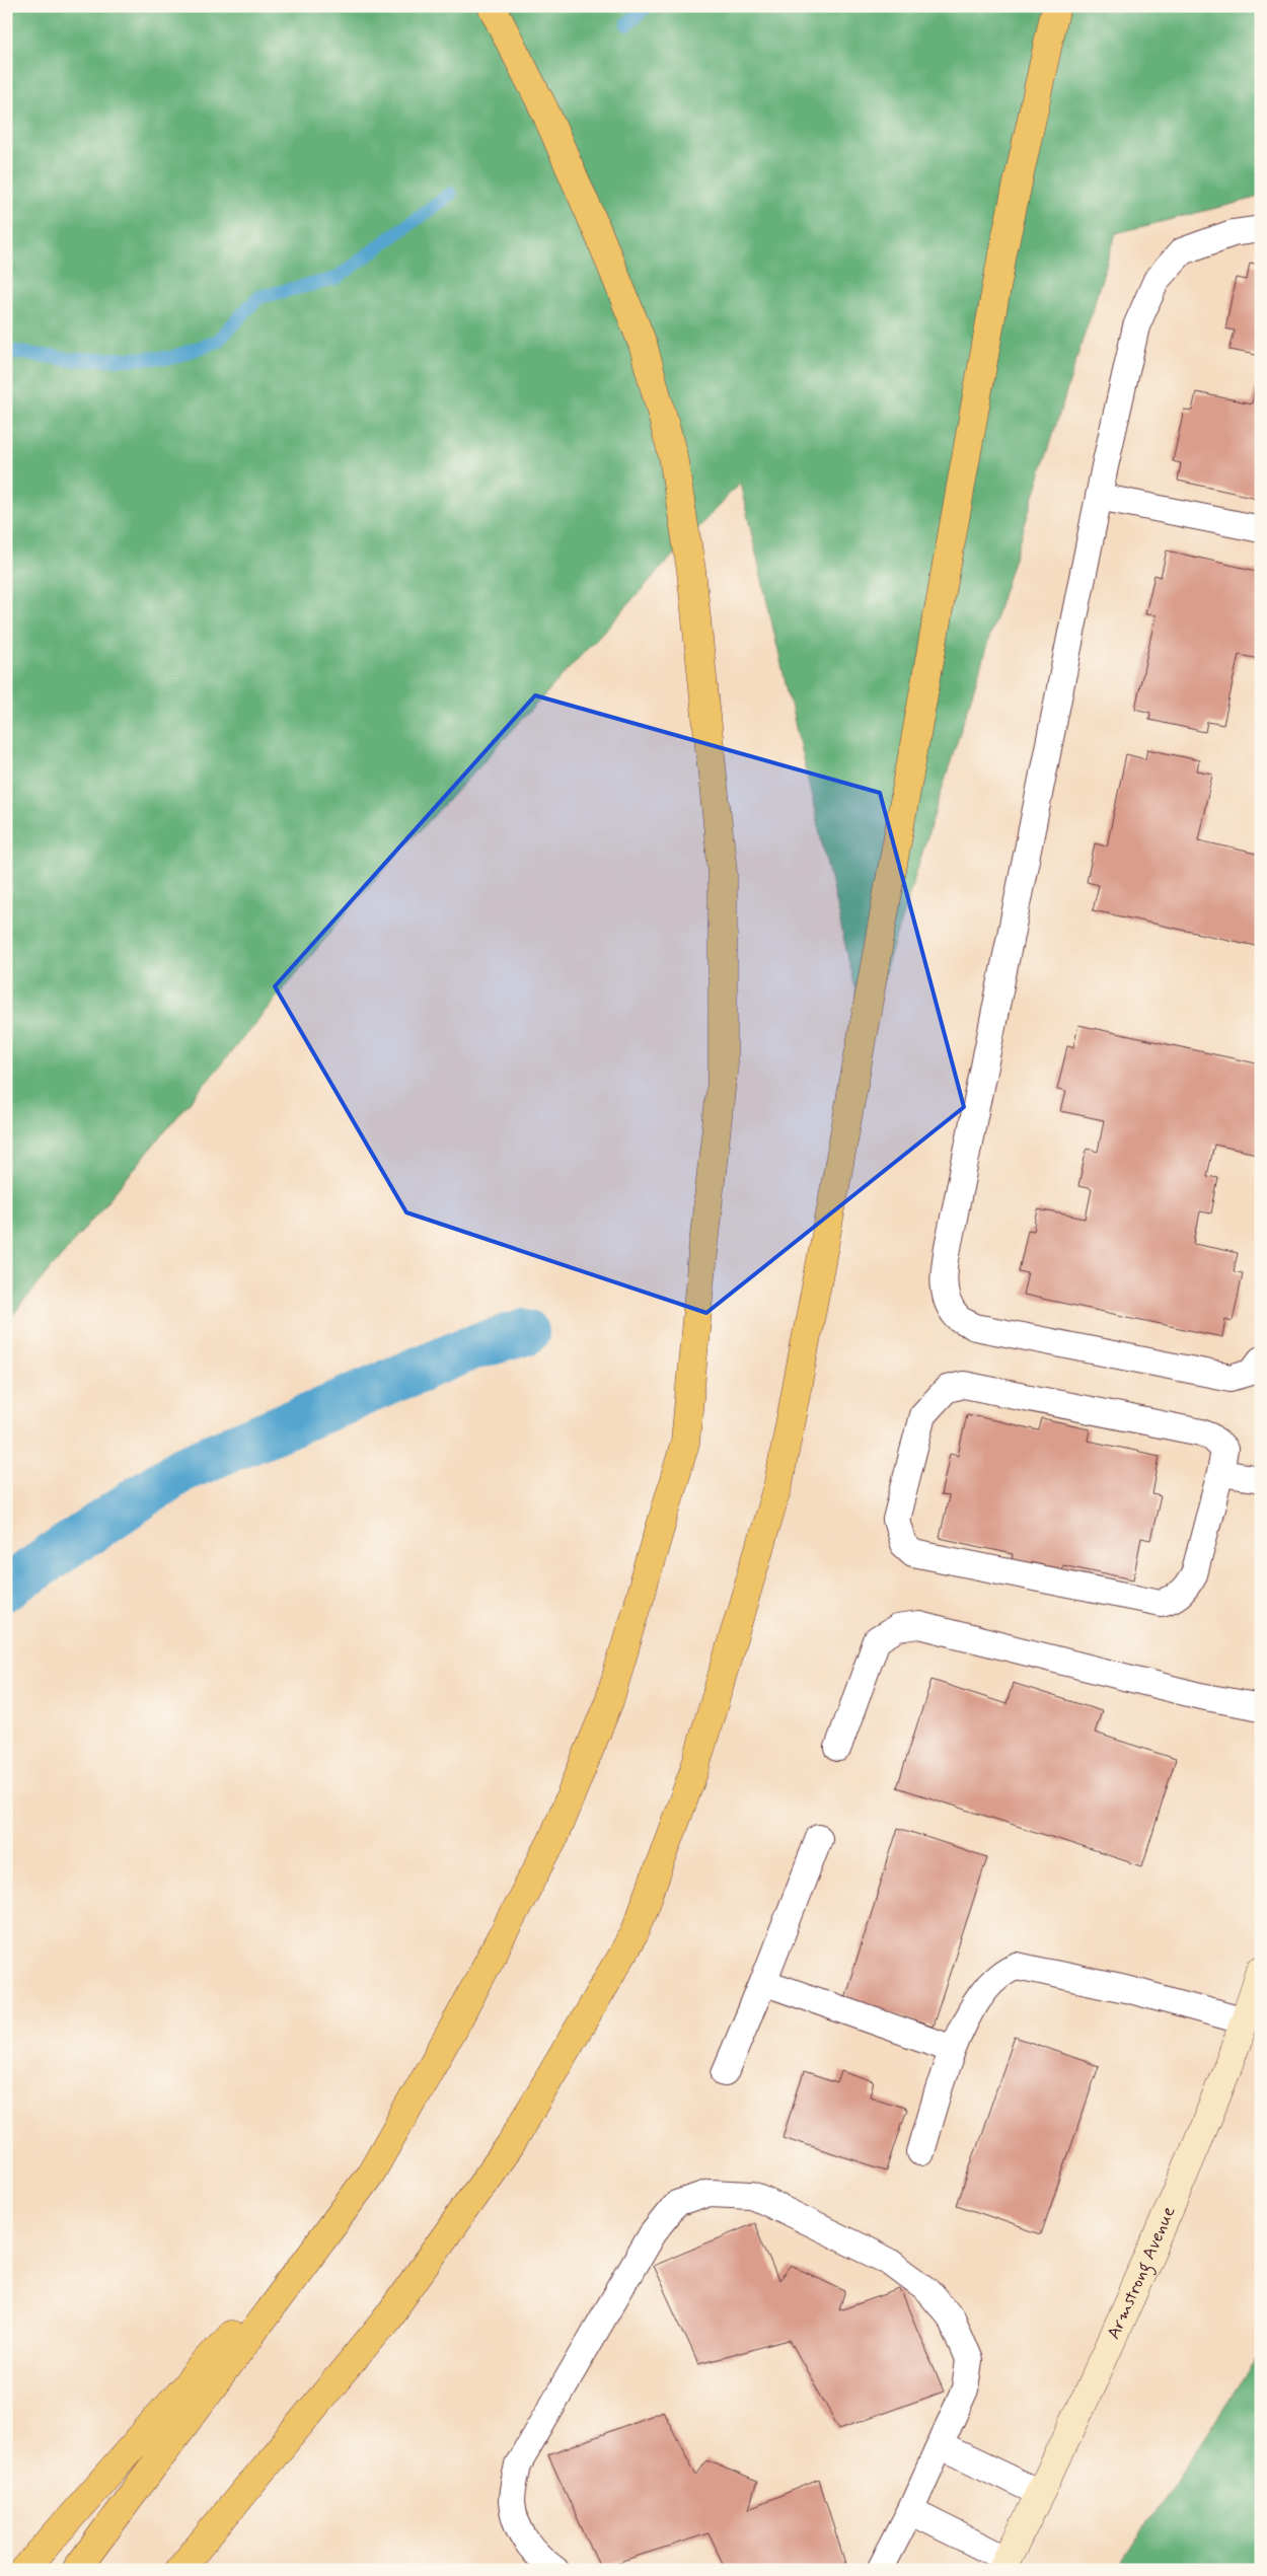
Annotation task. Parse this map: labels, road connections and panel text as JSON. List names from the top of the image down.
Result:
{
  "streets": {
    "street": ["Armstrong Avenue"]
  }
}
